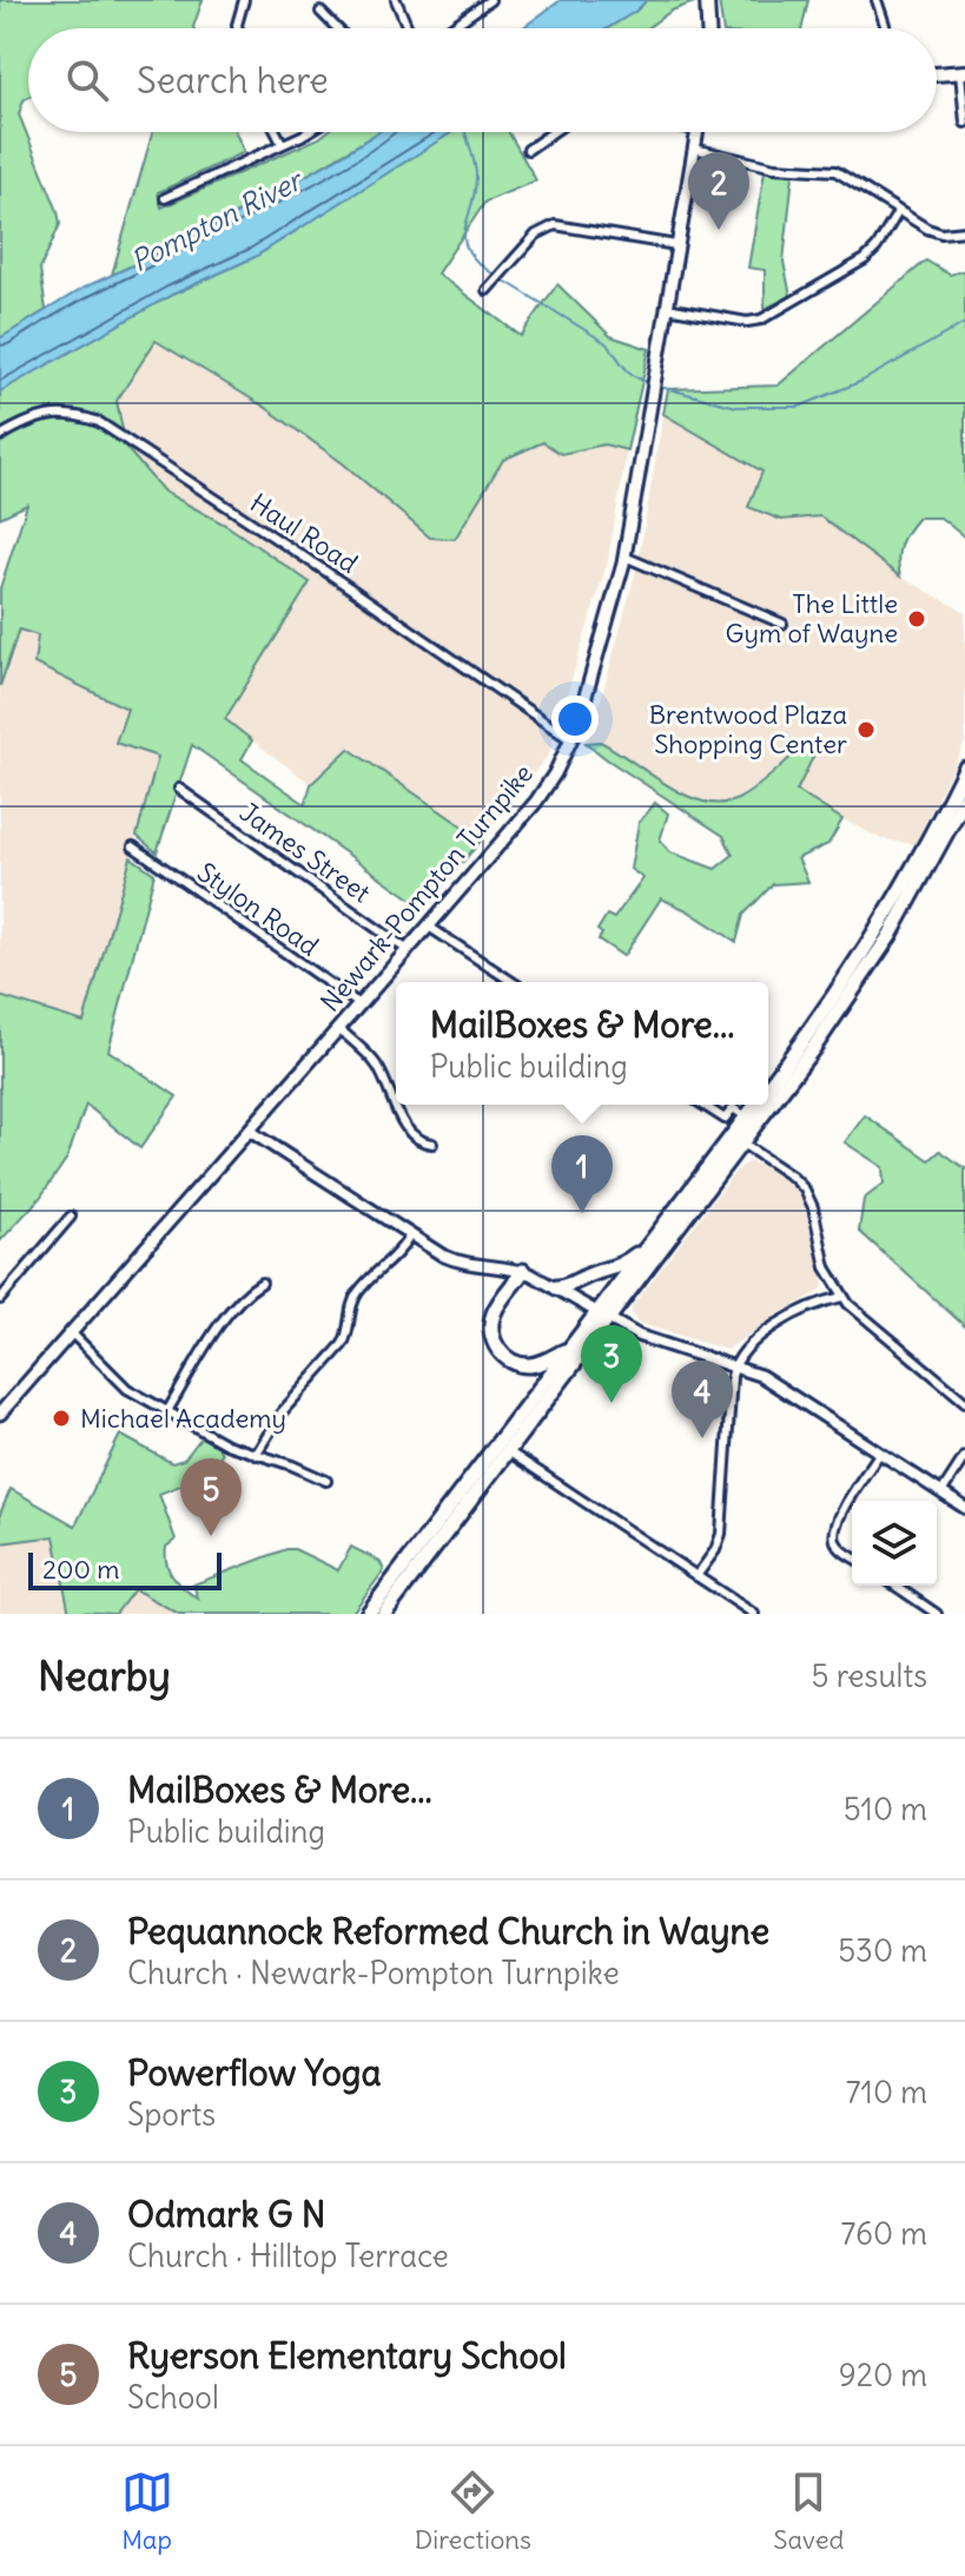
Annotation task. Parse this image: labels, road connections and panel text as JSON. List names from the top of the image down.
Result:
{
  "streets": {
    "main road": ["Newark-Pompton Turnpike"],
    "street": ["Haul Road", "James Street", "Stylon Road"]
  },
  "crossings": [
    ["Haul Road", "Newark-Pompton Turnpike"],
    ["James Street", "Newark-Pompton Turnpike"],
    ["Newark-Pompton Turnpike", "Stylon Road"]
  ],
  "water": ["Pompton River"],
  "places": ["The Little Gym of Wayne", "Brentwood Plaza Shopping Center", "Michael Academy"],
  "scale_bar": "200 m",
  "page": {
    "search": "Search here",
    "pins": [
      "2",
      "1",
      "3",
      "4",
      "5"
    ],
    "popup": ["MailBoxes & More...", "Public building"],
    "scale": "200 m",
    "heading": ["Nearby", "5 results"],
    "list": [
      {
        "mark": "1",
        "name": "MailBoxes & More...",
        "note": "Public building",
        "value": "510 m"
      },
      {
        "mark": "2",
        "name": "Pequannock Reformed Church in Wayne",
        "note": "Church · Newark-Pompton Turnpike",
        "value": "530 m"
      },
      {
        "mark": "3",
        "name": "Powerflow Yoga",
        "note": "Sports",
        "value": "710 m"
      },
      {
        "mark": "4",
        "name": "Odmark G N",
        "note": "Church · Hilltop Terrace",
        "value": "760 m"
      },
      {
        "mark": "5",
        "name": "Ryerson Elementary School",
        "note": "School",
        "value": "920 m"
      }
    ],
    "nav": ["Map", "Directions", "Saved"]
  }
}
